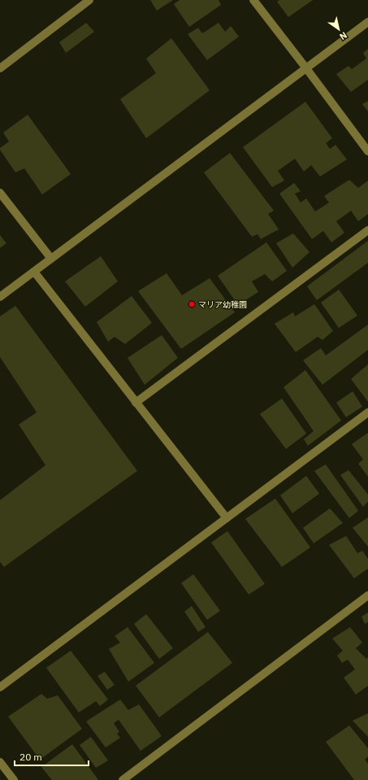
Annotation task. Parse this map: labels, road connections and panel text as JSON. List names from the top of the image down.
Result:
{
  "places": ["マリア幼稚園"],
  "scale_bar": "20 m",
  "north": "bottom right"
}
